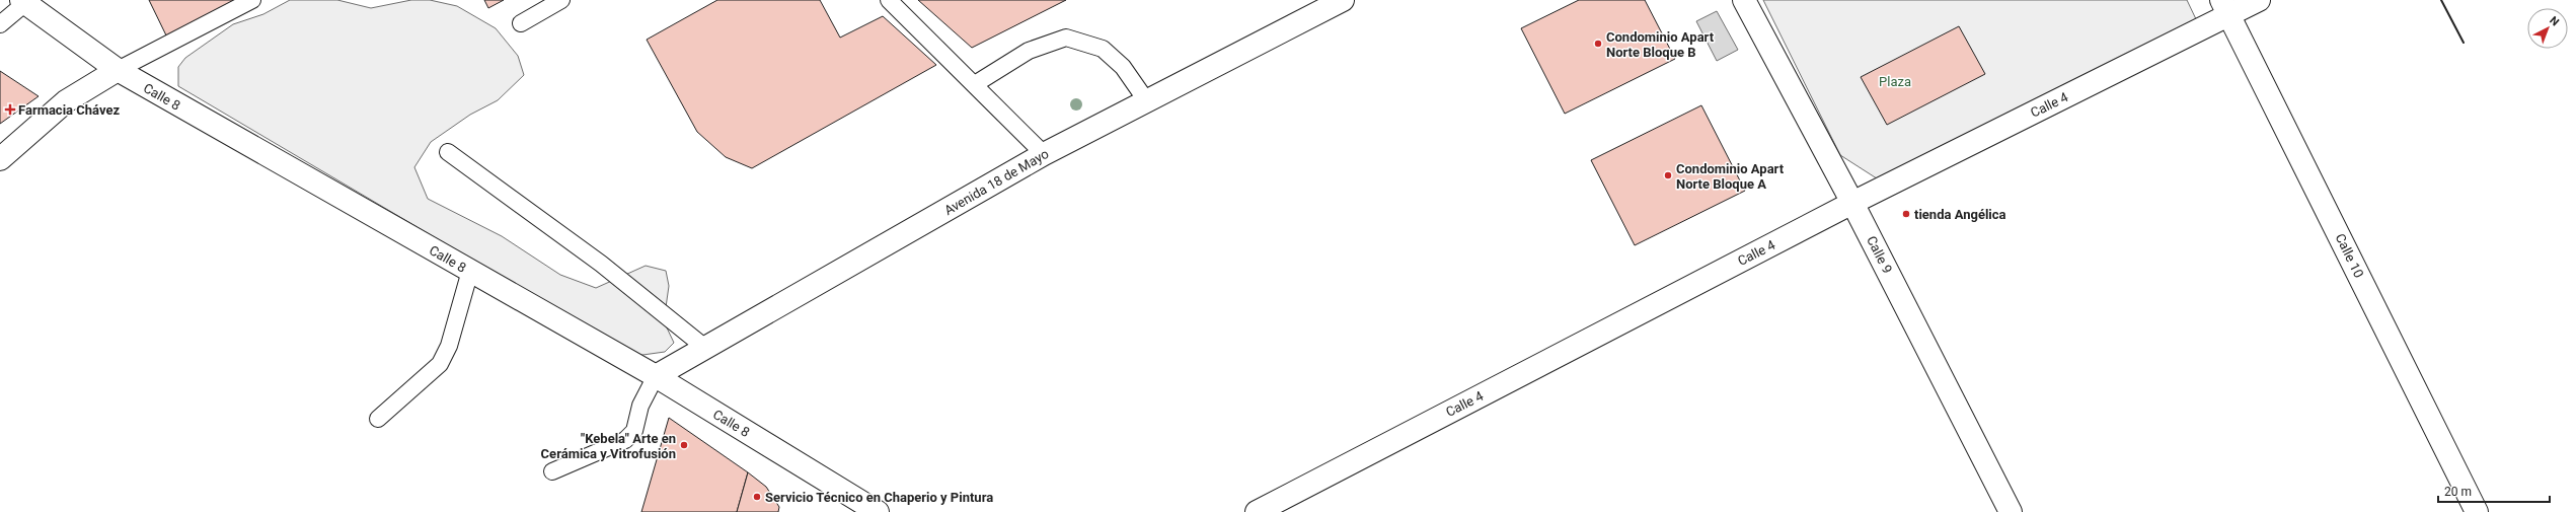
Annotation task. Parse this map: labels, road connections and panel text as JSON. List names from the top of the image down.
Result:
{
  "streets": {
    "street": [
      "Calle 8",
      "Calle 4",
      "Avenida 18 de Mayo",
      "Calle 9",
      "Calle 10"
    ]
  },
  "crossings": [
    ["Calle 8", "Avenida 18 de Mayo"],
    ["Calle 4", "Calle 9"],
    ["Calle 4", "Calle 10"]
  ],
  "parks": ["Plaza"],
  "places": {
    "other": [
      "Condominio Apart Norte Bloque B",
      "Condominio Apart Norte Bloque A",
      "tienda Angélica",
      "\"Kebela\" Arte en Cerámica y Vitrofusión",
      "Servicio Técnico en Chaperio y Pintura"
    ],
    "health": ["Farmacia Chávez"]
  },
  "scale_bar": "20 m",
  "north": "top right"
}
